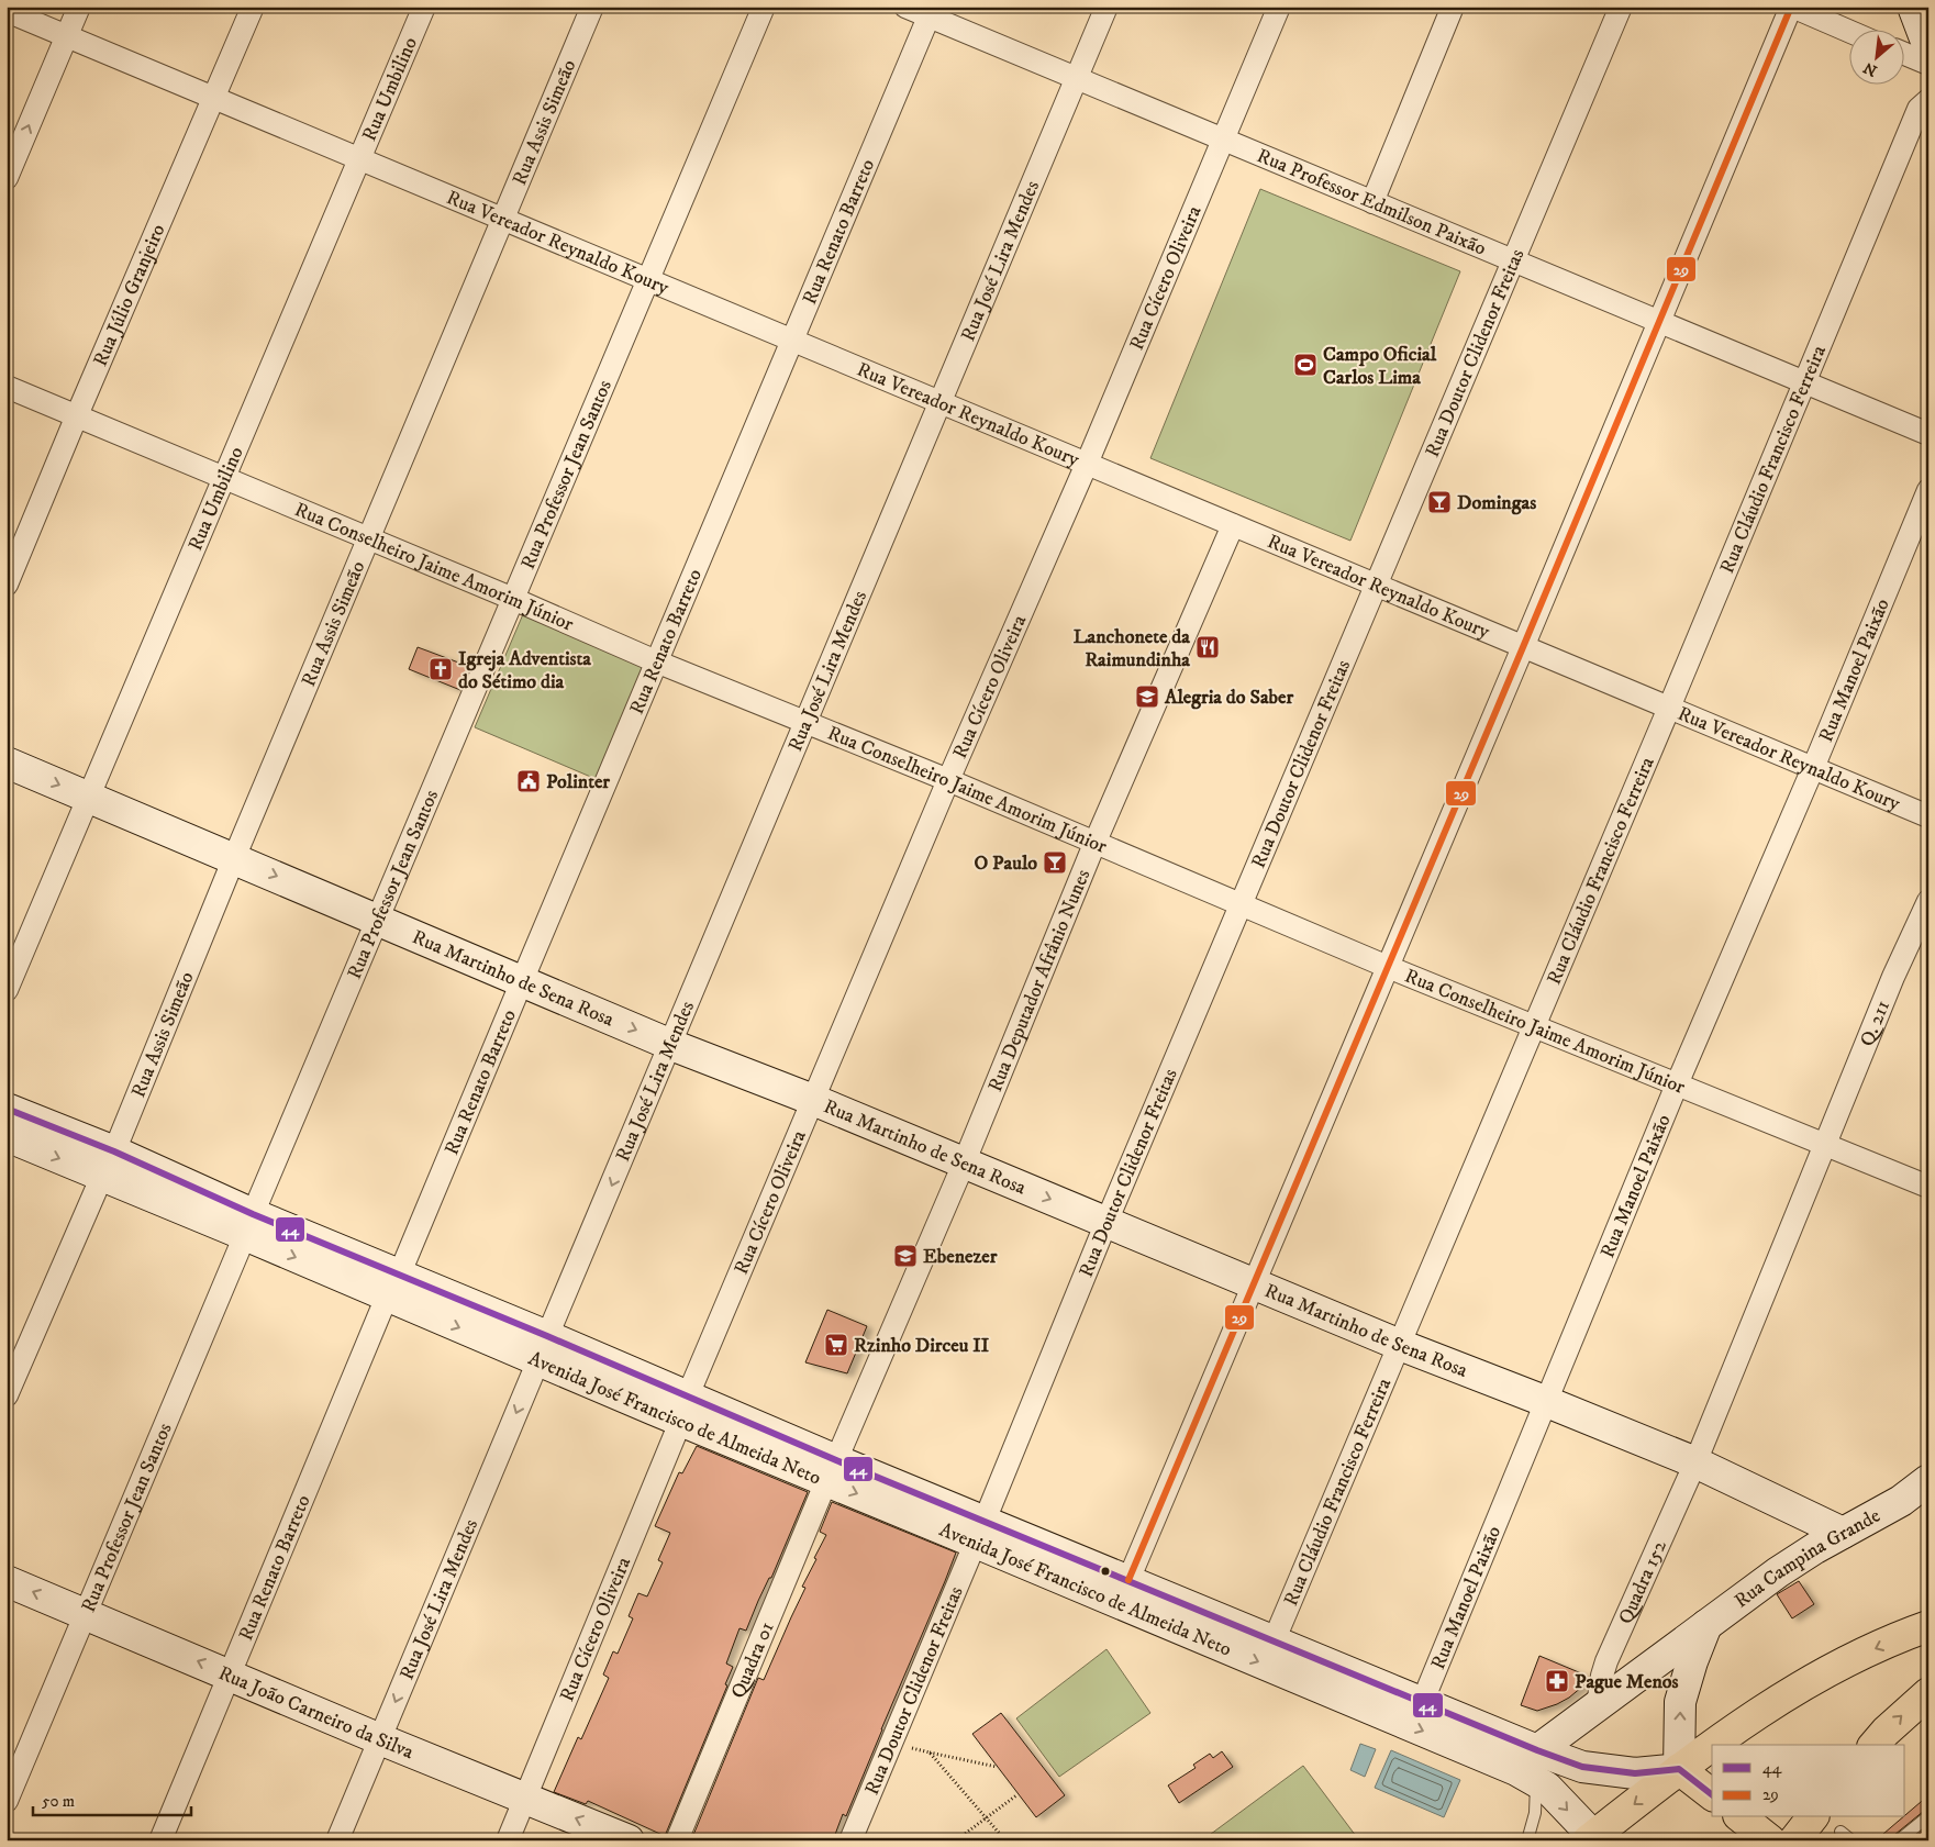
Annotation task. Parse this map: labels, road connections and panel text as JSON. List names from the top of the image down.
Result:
{
  "streets": {
    "street": [
      "Rua Umbilino",
      "Rua Assis Simeão",
      "Rua Professor Edmilson Paixão",
      "Rua Renato Barreto",
      "Rua Vereador Reynaldo Koury",
      "Rua José Lira Mendes",
      "Rua Cícero Oliveira",
      "Rua Júlio Granjeiro",
      "Rua Doutor Clidenor Freitas",
      "Rua Cláudio Francisco Ferreira",
      "Rua Professor Jean Santos",
      "Rua Conselheiro Jaime Amorim Júnior",
      "Rua Manoel Paixão",
      "Rua Martinho de Sena Rosa",
      "Rua Deputador Afrânio Nunes",
      "Q. 211",
      "Avenida José Francisco de Almeida Neto",
      "Rua Campina Grande",
      "Quadra 152",
      "Quadra 01",
      "Rua João Carneiro da Silva"
    ]
  },
  "crossings": [
    ["Rua Umbilino", "Rua Vereador Reynaldo Koury"],
    ["Rua Umbilino", "Rua Conselheiro Jaime Amorim Júnior"],
    ["Rua Umbilino", "Rua Martinho de Sena Rosa"],
    ["Rua Assis Simeão", "Rua Vereador Reynaldo Koury"],
    ["Rua Assis Simeão", "Rua Conselheiro Jaime Amorim Júnior"],
    ["Rua Assis Simeão", "Rua Martinho de Sena Rosa"],
    ["Rua Assis Simeão", "Avenida José Francisco de Almeida Neto"],
    ["Rua Professor Edmilson Paixão", "Rua Renato Barreto"],
    ["Rua Professor Edmilson Paixão", "Rua José Lira Mendes"],
    ["Rua Professor Edmilson Paixão", "Rua Cícero Oliveira"],
    ["Rua Professor Edmilson Paixão", "Rua Doutor Clidenor Freitas"],
    ["Rua Professor Edmilson Paixão", "Rua Cláudio Francisco Ferreira"],
    ["Rua Renato Barreto", "Rua Vereador Reynaldo Koury"],
    ["Rua Renato Barreto", "Rua Conselheiro Jaime Amorim Júnior"],
    ["Rua Renato Barreto", "Rua Martinho de Sena Rosa"],
    ["Rua Renato Barreto", "Avenida José Francisco de Almeida Neto"],
    ["Rua Renato Barreto", "Rua João Carneiro da Silva"],
    ["Rua Vereador Reynaldo Koury", "Rua José Lira Mendes"],
    ["Rua Vereador Reynaldo Koury", "Rua Cícero Oliveira"],
    ["Rua Vereador Reynaldo Koury", "Rua Júlio Granjeiro"],
    ["Rua Vereador Reynaldo Koury", "Rua Doutor Clidenor Freitas"],
    ["Rua Vereador Reynaldo Koury", "Rua Cláudio Francisco Ferreira"],
    ["Rua Vereador Reynaldo Koury", "Rua Professor Jean Santos"],
    ["Rua Vereador Reynaldo Koury", "Rua Manoel Paixão"],
    ["Rua Vereador Reynaldo Koury", "Rua Deputador Afrânio Nunes"],
    ["Rua José Lira Mendes", "Rua Conselheiro Jaime Amorim Júnior"],
    ["Rua José Lira Mendes", "Rua Martinho de Sena Rosa"],
    ["Rua José Lira Mendes", "Avenida José Francisco de Almeida Neto"],
    ["Rua José Lira Mendes", "Rua João Carneiro da Silva"],
    ["Rua Cícero Oliveira", "Rua Conselheiro Jaime Amorim Júnior"],
    ["Rua Cícero Oliveira", "Rua Martinho de Sena Rosa"],
    ["Rua Cícero Oliveira", "Avenida José Francisco de Almeida Neto"],
    ["Rua Cícero Oliveira", "Rua João Carneiro da Silva"],
    ["Rua Júlio Granjeiro", "Rua Conselheiro Jaime Amorim Júnior"],
    ["Rua Doutor Clidenor Freitas", "Rua Conselheiro Jaime Amorim Júnior"],
    ["Rua Doutor Clidenor Freitas", "Rua Martinho de Sena Rosa"],
    ["Rua Doutor Clidenor Freitas", "Avenida José Francisco de Almeida Neto"],
    ["Rua Cláudio Francisco Ferreira", "Rua Conselheiro Jaime Amorim Júnior"],
    ["Rua Cláudio Francisco Ferreira", "Rua Martinho de Sena Rosa"],
    ["Rua Cláudio Francisco Ferreira", "Avenida José Francisco de Almeida Neto"],
    ["Rua Professor Jean Santos", "Rua Conselheiro Jaime Amorim Júnior"],
    ["Rua Professor Jean Santos", "Rua Martinho de Sena Rosa"],
    ["Rua Professor Jean Santos", "Avenida José Francisco de Almeida Neto"],
    ["Rua Professor Jean Santos", "Rua João Carneiro da Silva"],
    ["Rua Conselheiro Jaime Amorim Júnior", "Rua Manoel Paixão"],
    ["Rua Conselheiro Jaime Amorim Júnior", "Rua Deputador Afrânio Nunes"],
    ["Rua Conselheiro Jaime Amorim Júnior", "Q. 211"],
    ["Rua Manoel Paixão", "Rua Martinho de Sena Rosa"],
    ["Rua Manoel Paixão", "Avenida José Francisco de Almeida Neto"],
    ["Rua Martinho de Sena Rosa", "Rua Deputador Afrânio Nunes"],
    ["Rua Martinho de Sena Rosa", "Q. 211"],
    ["Rua Martinho de Sena Rosa", "Rua Campina Grande"],
    ["Rua Martinho de Sena Rosa", "Quadra 152"],
    ["Rua Deputador Afrânio Nunes", "Avenida José Francisco de Almeida Neto"],
    ["Rua Deputador Afrânio Nunes", "Quadra 01"],
    ["Q. 211", "Quadra 152"],
    ["Avenida José Francisco de Almeida Neto", "Rua Campina Grande"],
    ["Avenida José Francisco de Almeida Neto", "Quadra 01"],
    ["Rua Campina Grande", "Quadra 152"]
  ],
  "one_way": ["Rua José Lira Mendes", "Rua João Carneiro da Silva"],
  "places": {
    "sports": ["Campo Oficial Carlos Lima"],
    "bar": ["Domingas", "O Paulo"],
    "restaurant": ["Lanchonete da Raimundinha"],
    "church": ["Igreja Adventista do Sétimo dia"],
    "school or university": ["Alegria do Saber", "Ebenezer"],
    "public building": ["Polinter"],
    "supermarket": ["Rzinho Dirceu II"],
    "pharmacy": ["Pague Menos"]
  },
  "lines": ["transit line 29", "transit line 44"],
  "legend": ["44", "29"],
  "scale_bar": "50 m",
  "north": "bottom left"
}
